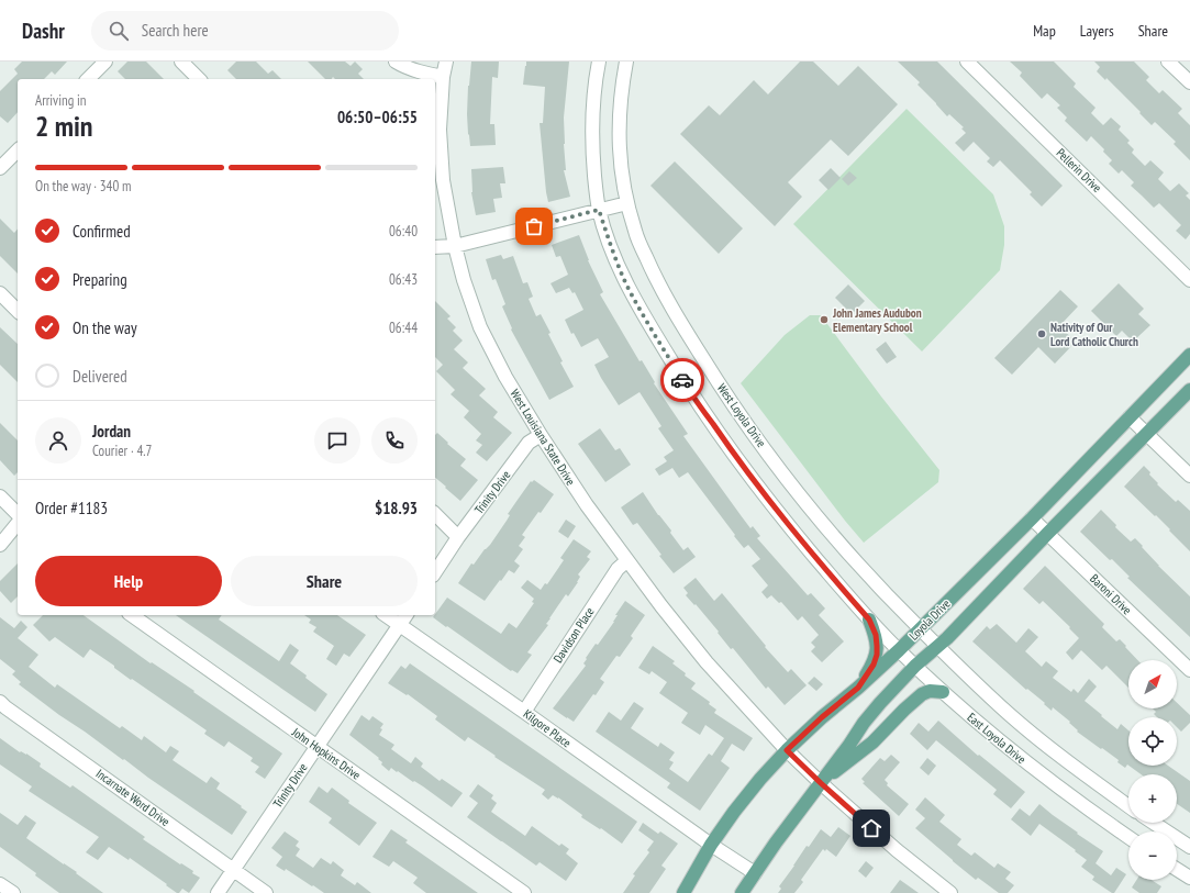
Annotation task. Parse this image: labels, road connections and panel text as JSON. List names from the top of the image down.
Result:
{
  "streets": {
    "main road": ["Loyola Drive"],
    "street": [
      "Pellerin Drive",
      "West Loyola Drive",
      "West Louisiana State Drive",
      "Trinity Drive",
      "Baroni Drive",
      "Davidson Place",
      "Kilgore Place",
      "East Loyola Drive",
      "John Hopkins Drive",
      "Incarnate Word Drive"
    ]
  },
  "crossings": [
    ["West Loyola Drive", "Loyola Drive"],
    ["West Louisiana State Drive", "Trinity Drive"],
    ["West Louisiana State Drive", "Loyola Drive"],
    ["West Louisiana State Drive", "Davidson Place"],
    ["Trinity Drive", "Kilgore Place"],
    ["Trinity Drive", "John Hopkins Drive"],
    ["Trinity Drive", "Incarnate Word Drive"],
    ["Baroni Drive", "Loyola Drive"],
    ["Loyola Drive", "Kilgore Place"],
    ["Loyola Drive", "East Loyola Drive"],
    ["Davidson Place", "Kilgore Place"]
  ],
  "places": ["John James Audubon Elementary School", "Nativity of Our Lord Catholic Church"],
  "north": "top right",
  "page": {
    "header": "Dashr",
    "search": "Search here",
    "nav": ["Map", "Layers", "Share"],
    "heading": ["2 min", "Arriving in", "06:50–06:55"],
    "panel": [
      "Jordan",
      "Courier · 4.7",
      "Order #1183",
      "$18.93"
    ],
    "bar": "On the way · 340 m",
    "list": [
      ["Confirmed", "06:40"],
      ["Preparing", "06:43"],
      ["On the way", "06:44"],
      "Delivered"
    ],
    "buttons": ["Help", "Share"],
    "map_buttons": ["+", "−"]
  }
}
